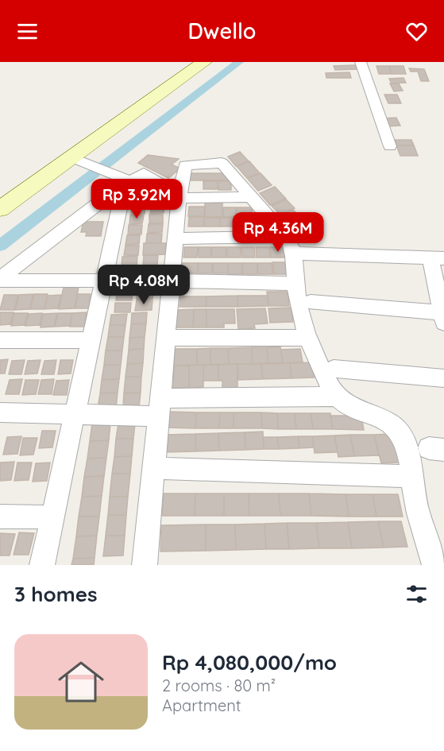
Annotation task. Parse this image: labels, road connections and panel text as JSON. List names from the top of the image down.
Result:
{
  "page": {
    "header": "Dwello",
    "price": ["Rp 3.92M", "Rp 4.36M", "Rp 4.08M"],
    "heading": "3 homes",
    "list": [
      {
        "name": "Rp 4,080,000/mo",
        "note": "2 rooms · 80 m² · Apartment"
      }
    ]
  }
}
